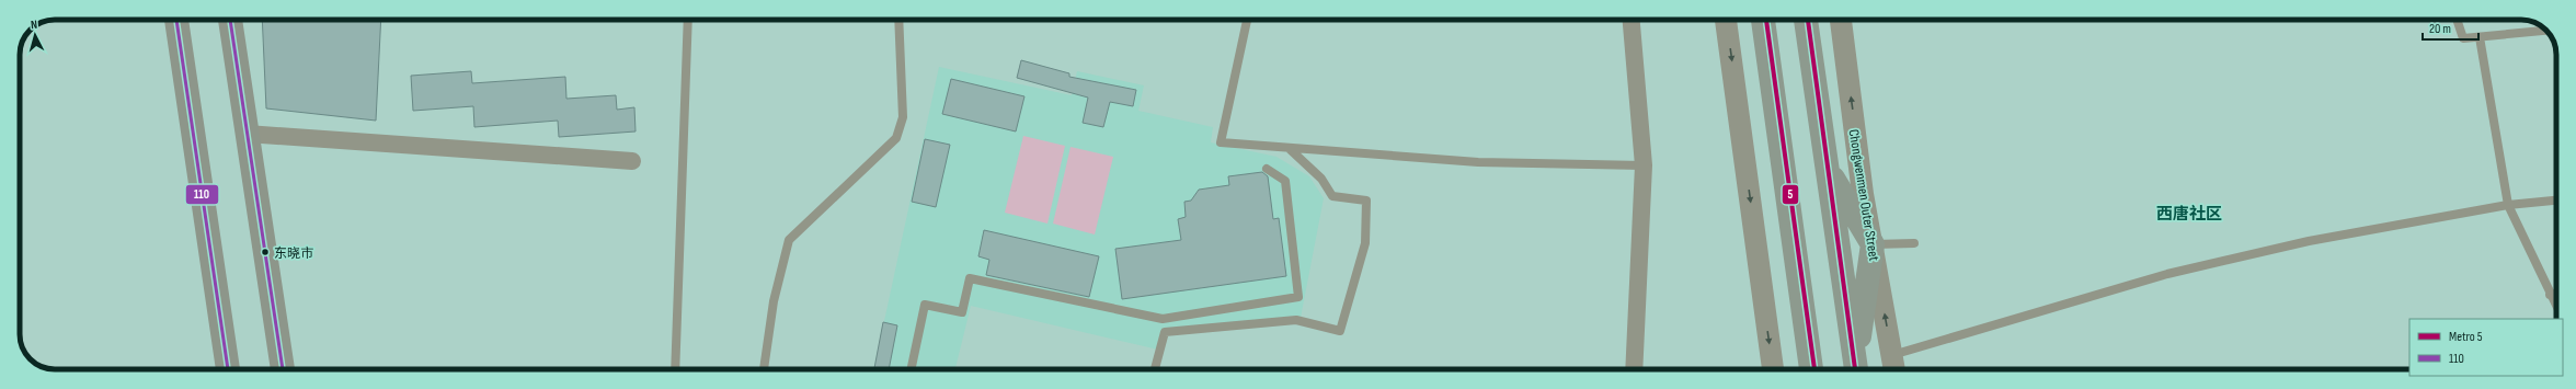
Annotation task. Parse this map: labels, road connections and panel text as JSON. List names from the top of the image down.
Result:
{
  "streets": {
    "street": ["Chongwenmen Outer Street"]
  },
  "districts": ["西唐社区"],
  "places": ["东晓市"],
  "lines": ["metro line 5", "transit line 110"],
  "legend": ["Metro 5", "110"],
  "scale_bar": "20 m",
  "north": "top"
}
